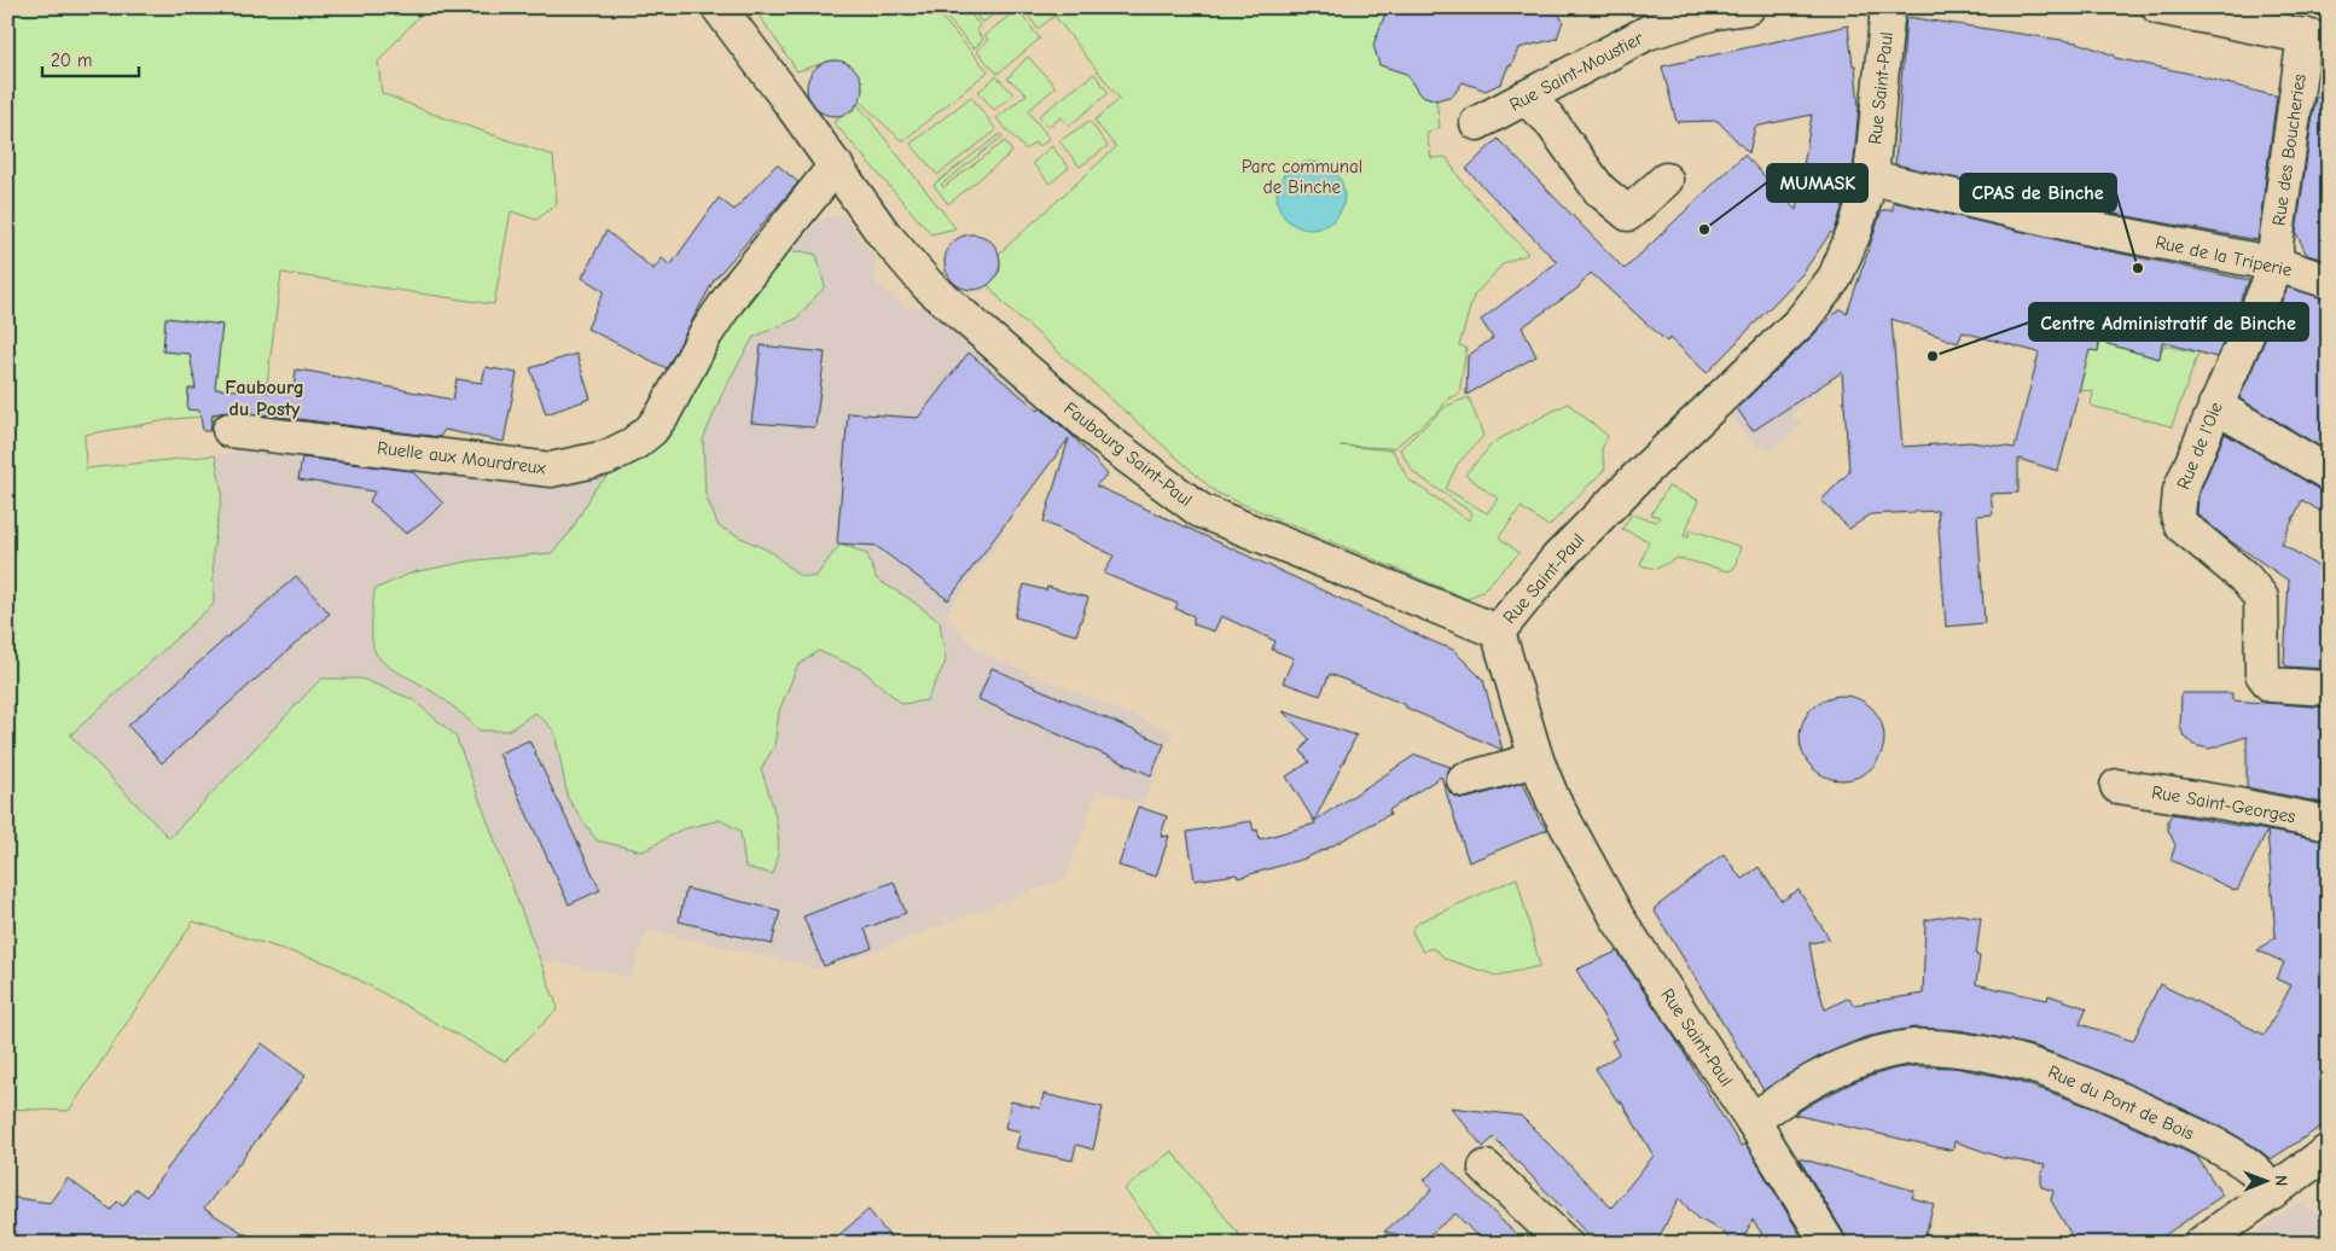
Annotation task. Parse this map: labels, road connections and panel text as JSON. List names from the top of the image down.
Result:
{
  "streets": {
    "street": [
      "Rue Saint-Moustier",
      "Rue Saint-Paul",
      "Rue des Boucheries",
      "Rue de la Triperie",
      "Rue de l'Oie",
      "Faubourg Saint-Paul",
      "Ruelle aux Mourdreux",
      "Rue Saint-Georges",
      "Rue du Pont de Bois"
    ]
  },
  "crossings": [
    ["Rue Saint-Paul", "Rue de la Triperie"],
    ["Rue Saint-Paul", "Faubourg Saint-Paul"],
    ["Rue Saint-Paul", "Rue du Pont de Bois"],
    ["Rue des Boucheries", "Rue de la Triperie"],
    ["Rue des Boucheries", "Rue de l'Oie"],
    ["Rue de la Triperie", "Rue de l'Oie"],
    ["Faubourg Saint-Paul", "Ruelle aux Mourdreux"]
  ],
  "districts": ["Faubourg du Posty"],
  "parks": ["Parc communal de Binche"],
  "places": ["MUMASK", "CPAS de Binche", "Centre Administratif de Binche"],
  "scale_bar": "20 m",
  "north": "right"
}
